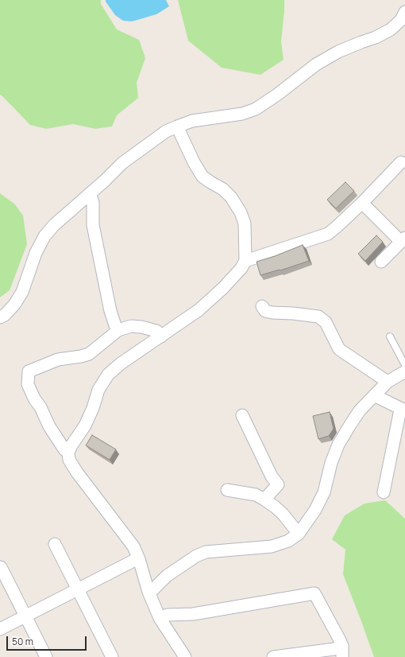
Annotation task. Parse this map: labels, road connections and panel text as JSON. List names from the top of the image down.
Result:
{
  "scale_bar": "50 m"
}
